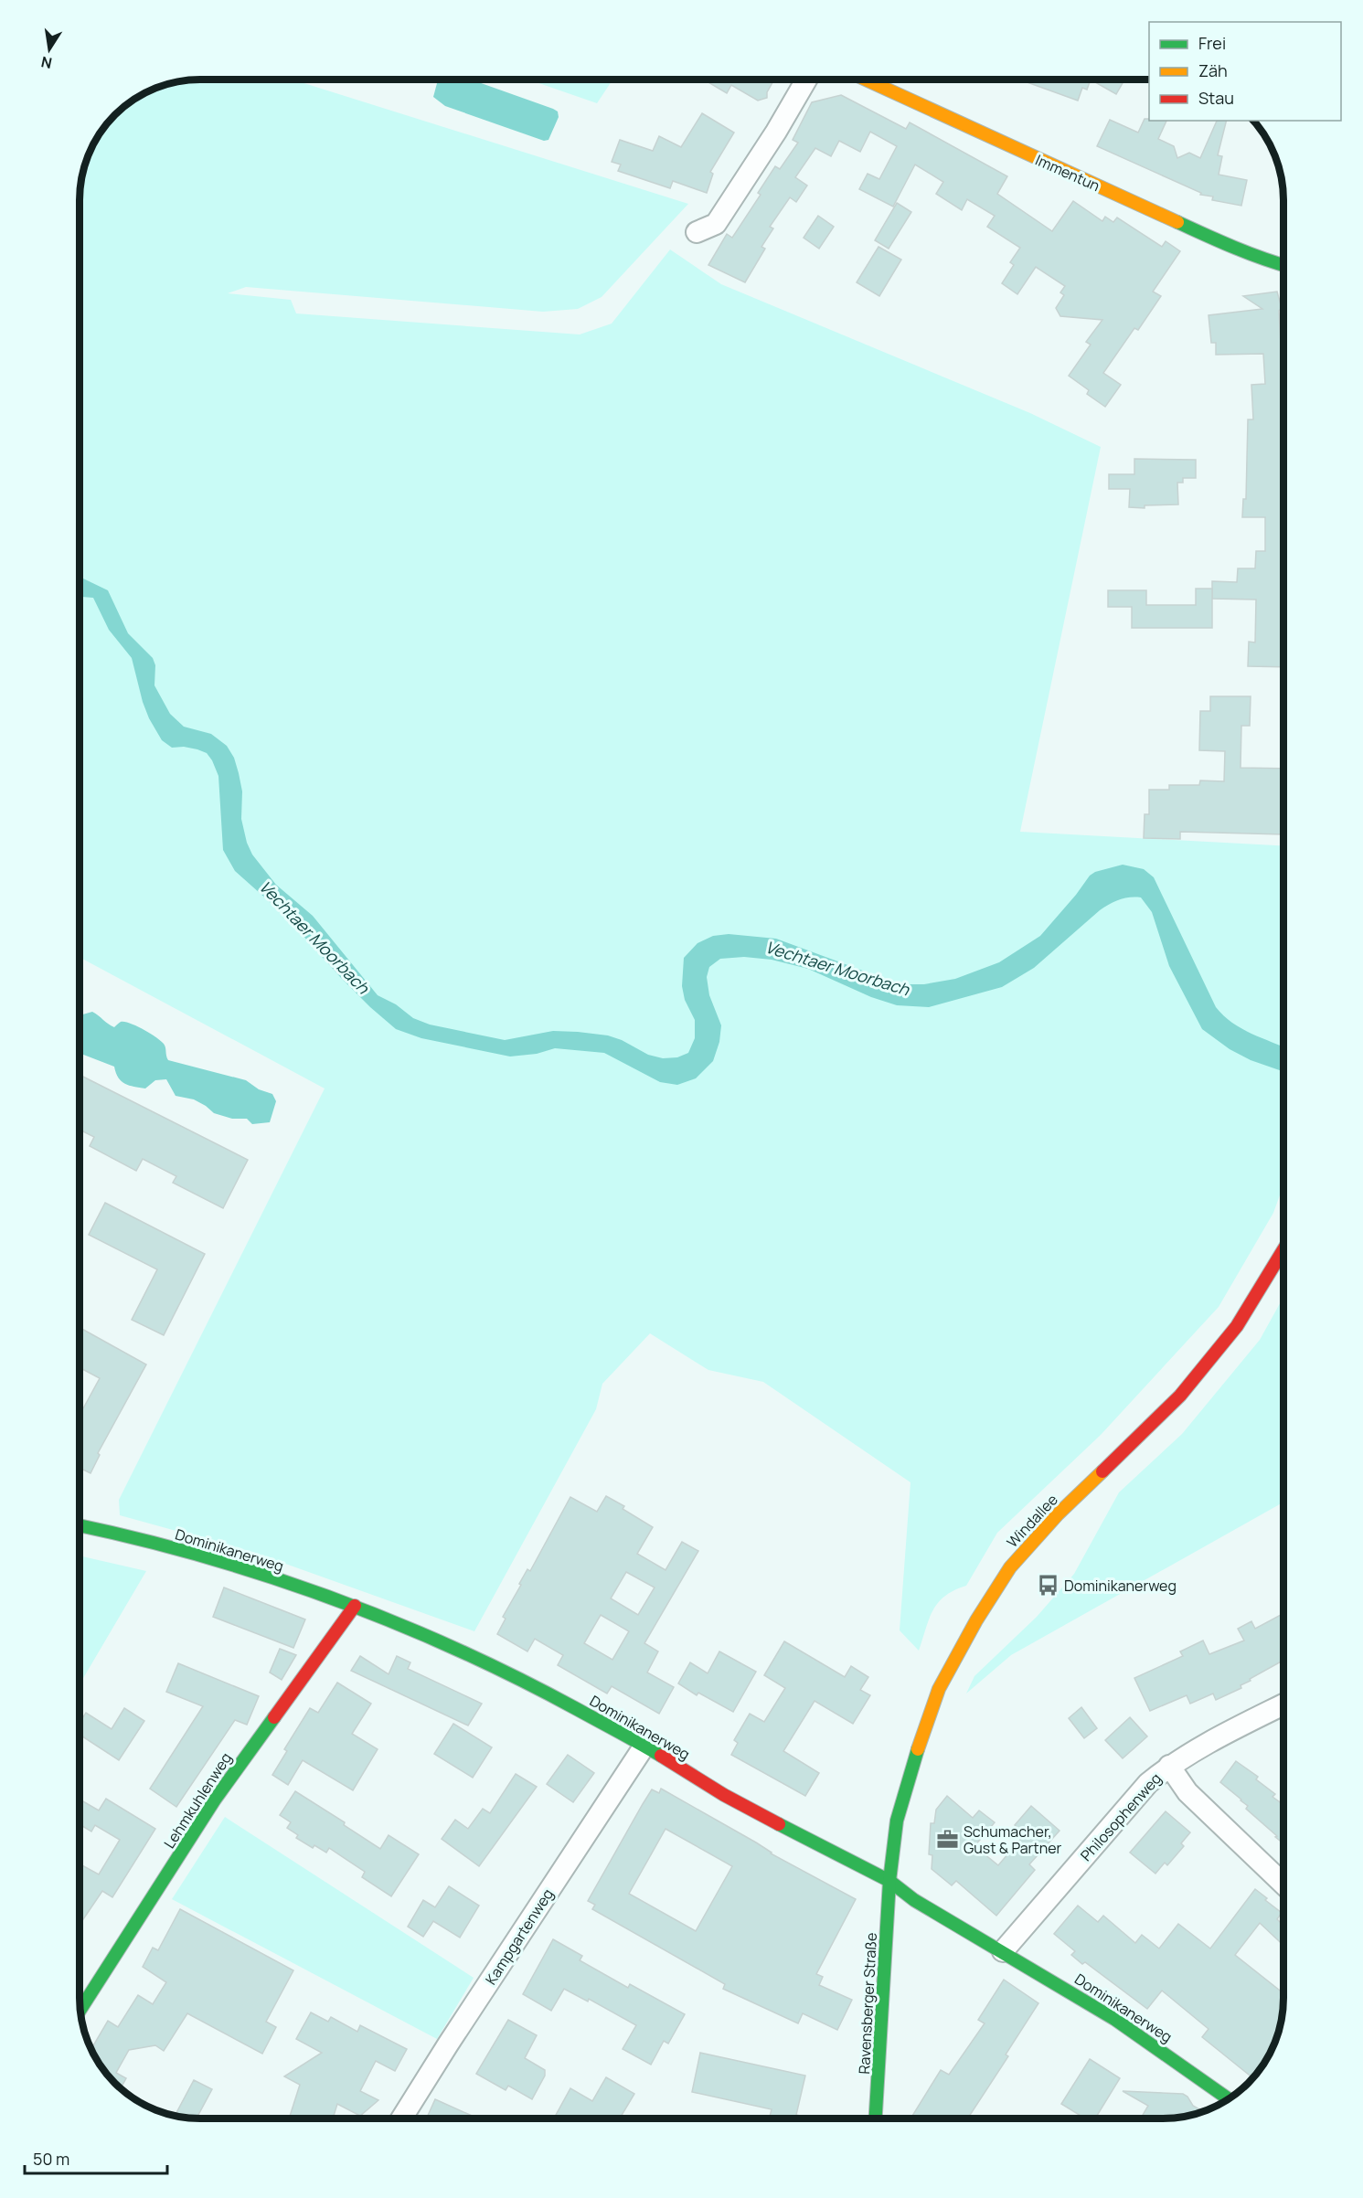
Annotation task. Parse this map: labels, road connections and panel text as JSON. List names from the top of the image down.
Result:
{
  "streets": {
    "street": [
      "Immentun",
      "Windallee",
      "Dominikanerweg",
      "Lehmkuhlenweg",
      "Philosophenweg",
      "Kampgartenweg",
      "Ravensberger Straße"
    ]
  },
  "crossings": [
    ["Windallee", "Dominikanerweg"],
    ["Windallee", "Ravensberger Straße"],
    ["Dominikanerweg", "Lehmkuhlenweg"],
    ["Dominikanerweg", "Philosophenweg"],
    ["Dominikanerweg", "Kampgartenweg"],
    ["Dominikanerweg", "Ravensberger Straße"]
  ],
  "water": ["Vechtaer Moorbach"],
  "places": {
    "bus stop": ["Dominikanerweg"],
    "office": ["Schumacher, Gust & Partner"]
  },
  "legend": ["Frei", "Zäh", "Stau"],
  "scale_bar": "50 m",
  "north": "bottom"
}
